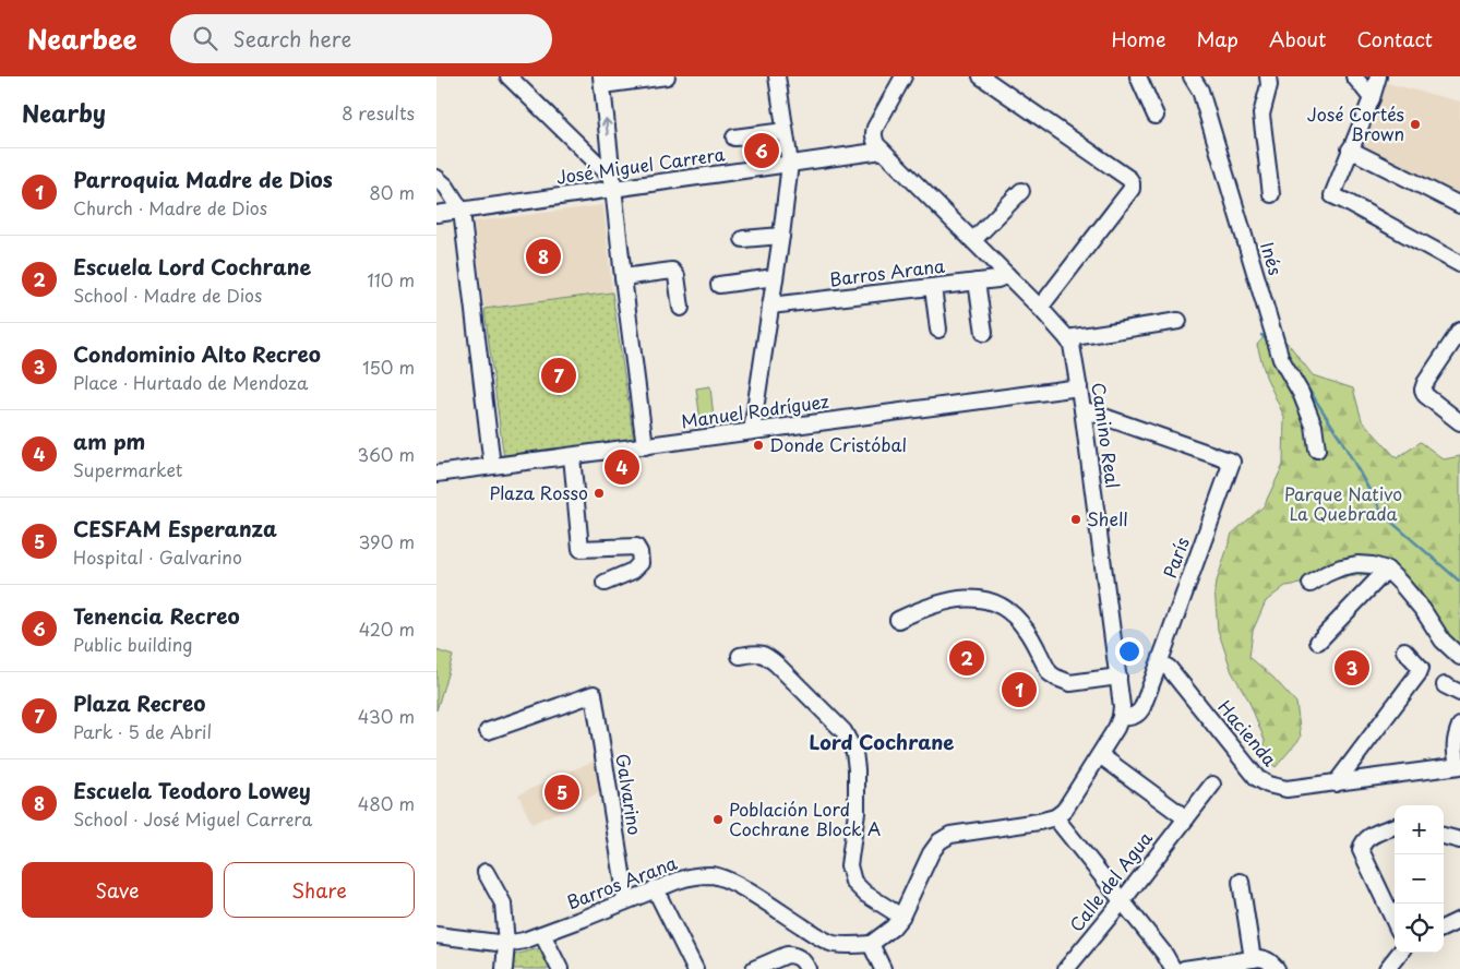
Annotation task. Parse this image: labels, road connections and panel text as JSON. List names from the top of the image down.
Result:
{
  "streets": {
    "street": [
      "José Miguel Carrera",
      "Inés",
      "Barros Arana",
      "Manuel Rodríguez",
      "Camino Real",
      "París",
      "Hacienda",
      "Galvarino",
      "Calle del Agua"
    ]
  },
  "crossings": [
    ["José Miguel Carrera", "Camino Real"],
    ["Barros Arana", "Camino Real"],
    ["Barros Arana", "Galvarino"],
    ["Manuel Rodríguez", "Camino Real"],
    ["Camino Real", "París"],
    ["París", "Hacienda"]
  ],
  "districts": ["Lord Cochrane"],
  "parks": ["Parque Nativo La Quebrada"],
  "places": [
    "José Cortés Brown",
    "Donde Cristóbal",
    "Plaza Rosso",
    "Shell",
    "Población Lord Cochrane Block A"
  ],
  "page": {
    "header": "Nearbee",
    "search": "Search here",
    "nav": [
      "Home",
      "Map",
      "About",
      "Contact"
    ],
    "heading": ["Nearby", "8 results"],
    "pins": [
      "6",
      "8",
      "7",
      "4",
      "2",
      "3",
      "1",
      "5"
    ],
    "list": [
      {
        "mark": "1",
        "name": "Parroquia Madre de Dios",
        "note": "Church · Madre de Dios",
        "value": "80 m"
      },
      {
        "mark": "2",
        "name": "Escuela Lord Cochrane",
        "note": "School · Madre de Dios",
        "value": "110 m"
      },
      {
        "mark": "3",
        "name": "Condominio Alto Recreo",
        "note": "Place · Hurtado de Mendoza",
        "value": "150 m"
      },
      {
        "mark": "4",
        "name": "am pm",
        "note": "Supermarket",
        "value": "360 m"
      },
      {
        "mark": "5",
        "name": "CESFAM Esperanza",
        "note": "Hospital · Galvarino",
        "value": "390 m"
      },
      {
        "mark": "6",
        "name": "Tenencia Recreo",
        "note": "Public building",
        "value": "420 m"
      },
      {
        "mark": "7",
        "name": "Plaza Recreo",
        "note": "Park · 5 de Abril",
        "value": "430 m"
      },
      {
        "mark": "8",
        "name": "Escuela Teodoro Lowey",
        "note": "School · José Miguel Carrera",
        "value": "480 m"
      }
    ],
    "map_buttons": ["+", "−"],
    "buttons": ["Save", "Share"]
  }
}
